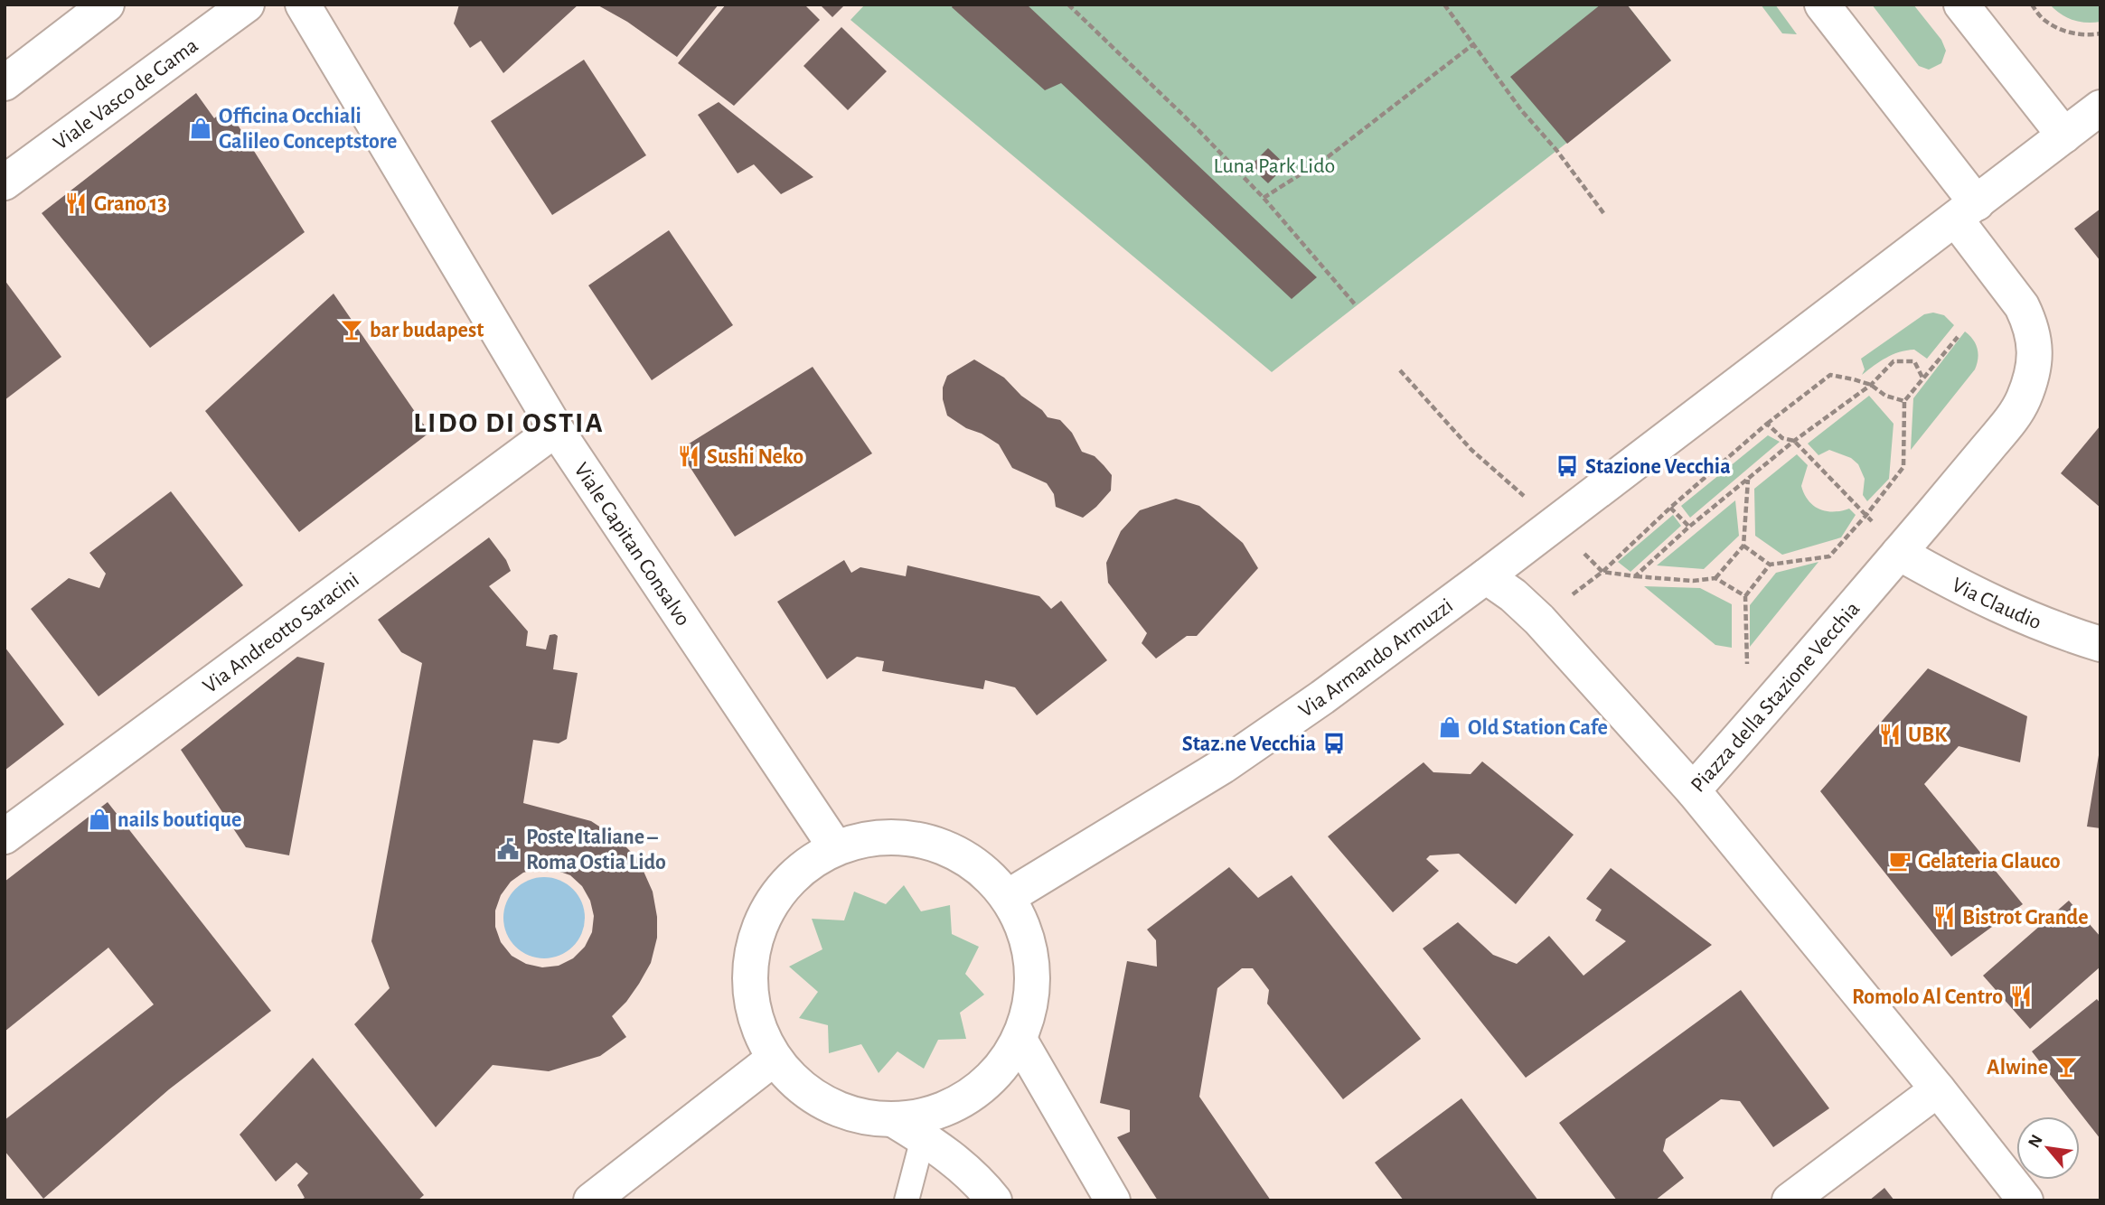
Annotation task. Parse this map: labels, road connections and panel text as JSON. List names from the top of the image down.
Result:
{
  "streets": {
    "street": [
      "Viale Vasco de Gama",
      "Viale Capitan Consalvo",
      "Via Claudio",
      "Via Andreotto Saracini",
      "Via Armando Armuzzi",
      "Piazza della Stazione Vecchia"
    ]
  },
  "crossings": [
    ["Viale Capitan Consalvo", "Via Andreotto Saracini"],
    ["Via Claudio", "Piazza della Stazione Vecchia"],
    ["Via Armando Armuzzi", "Piazza della Stazione Vecchia"]
  ],
  "districts": ["LIDO DI OSTIA"],
  "parks": ["Luna Park Lido"],
  "places": {
    "shop": ["Officina Occhiali Galileo Conceptstore", "Old Station Cafe", "nails boutique"],
    "restaurant": [
      "Grano 13",
      "Sushi Neko",
      "UBK",
      "Bistrot Grande",
      "Romolo Al Centro"
    ],
    "bar": ["bar budapest", "Alwine"],
    "bus stop": ["Stazione Vecchia", "Staz.ne Vecchia"],
    "public building": ["Poste Italiane – Roma Ostia Lido"],
    "cafe": ["Gelateria Glauco"]
  },
  "north": "top left"
}
